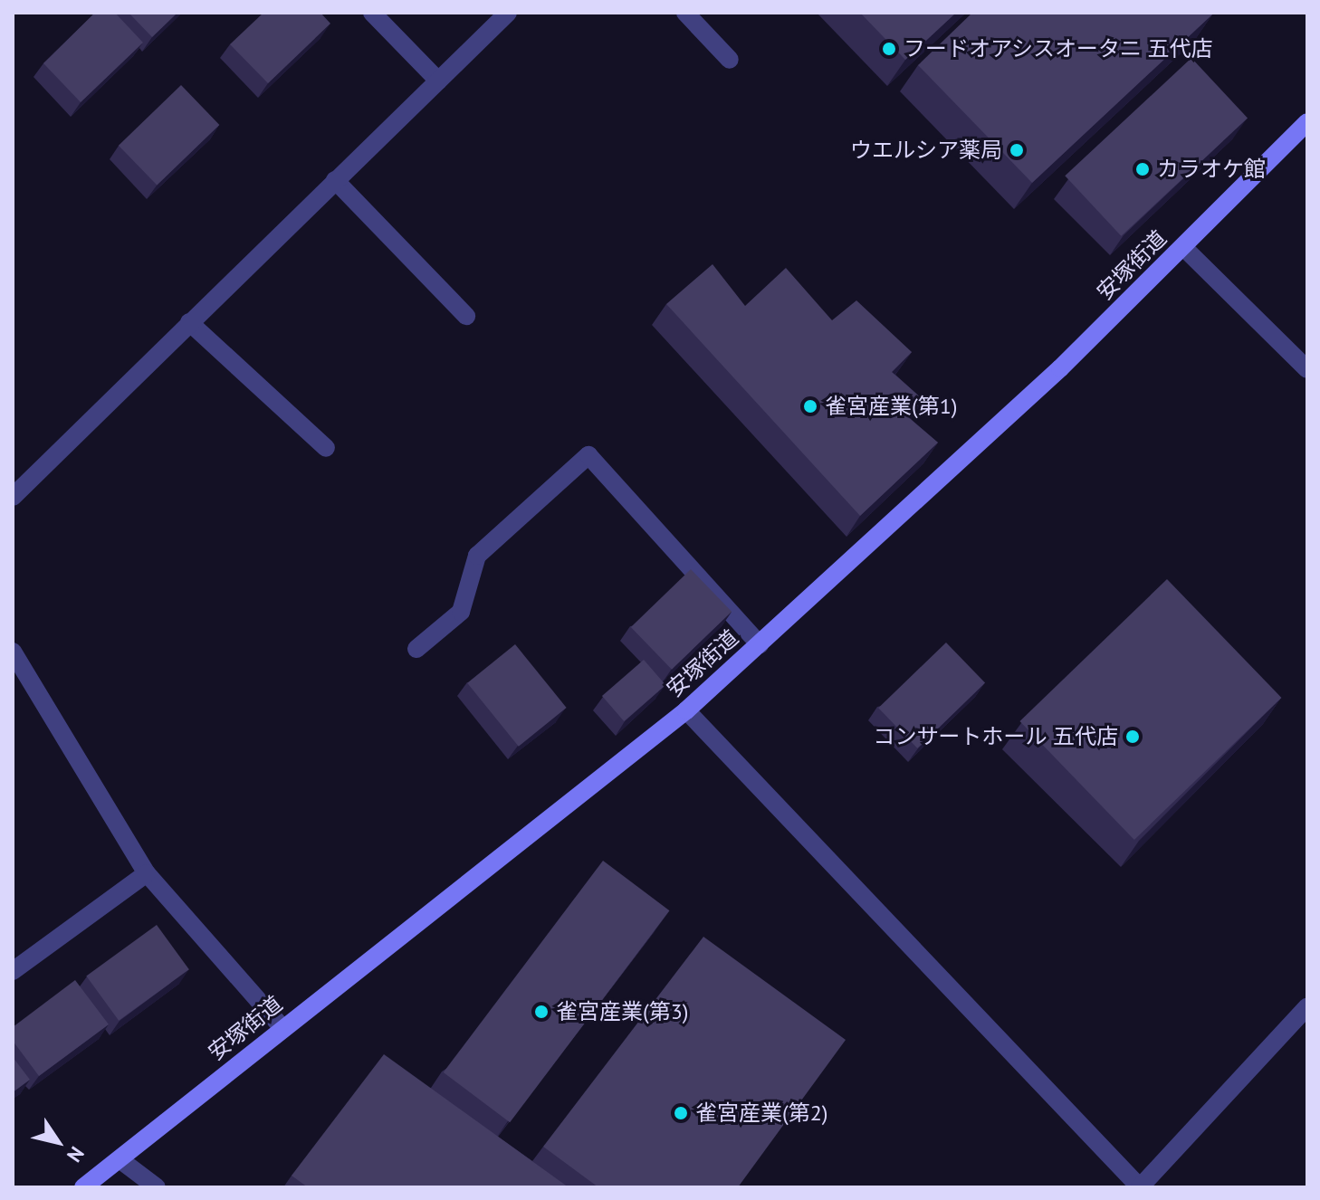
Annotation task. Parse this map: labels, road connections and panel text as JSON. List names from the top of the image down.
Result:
{
  "streets": {
    "main road": ["安塚街道"]
  },
  "places": [
    "フードオアシスオータニ 五代店",
    "ウエルシア薬局",
    "カラオケ館",
    "雀宮産業(第1)",
    "コンサートホール 五代店",
    "雀宮産業(第3)",
    "雀宮産業(第2)"
  ],
  "north": "bottom right"
}
